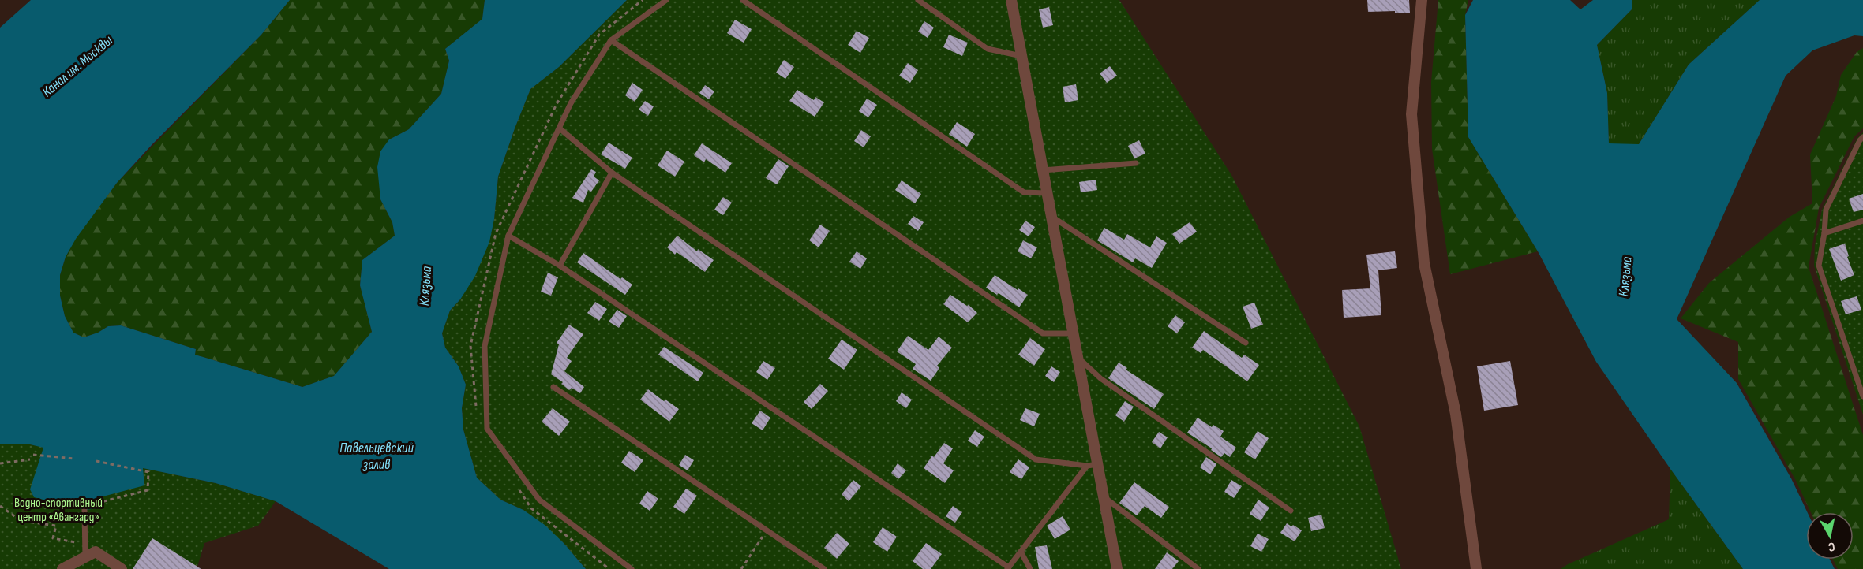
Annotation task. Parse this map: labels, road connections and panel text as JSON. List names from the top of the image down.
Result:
{
  "water": ["Канал им. Москвы", "Клязьма", "Павельцевский залив"],
  "parks": ["Водно-спортивный центр «Авангард»"],
  "north": "bottom"
}
